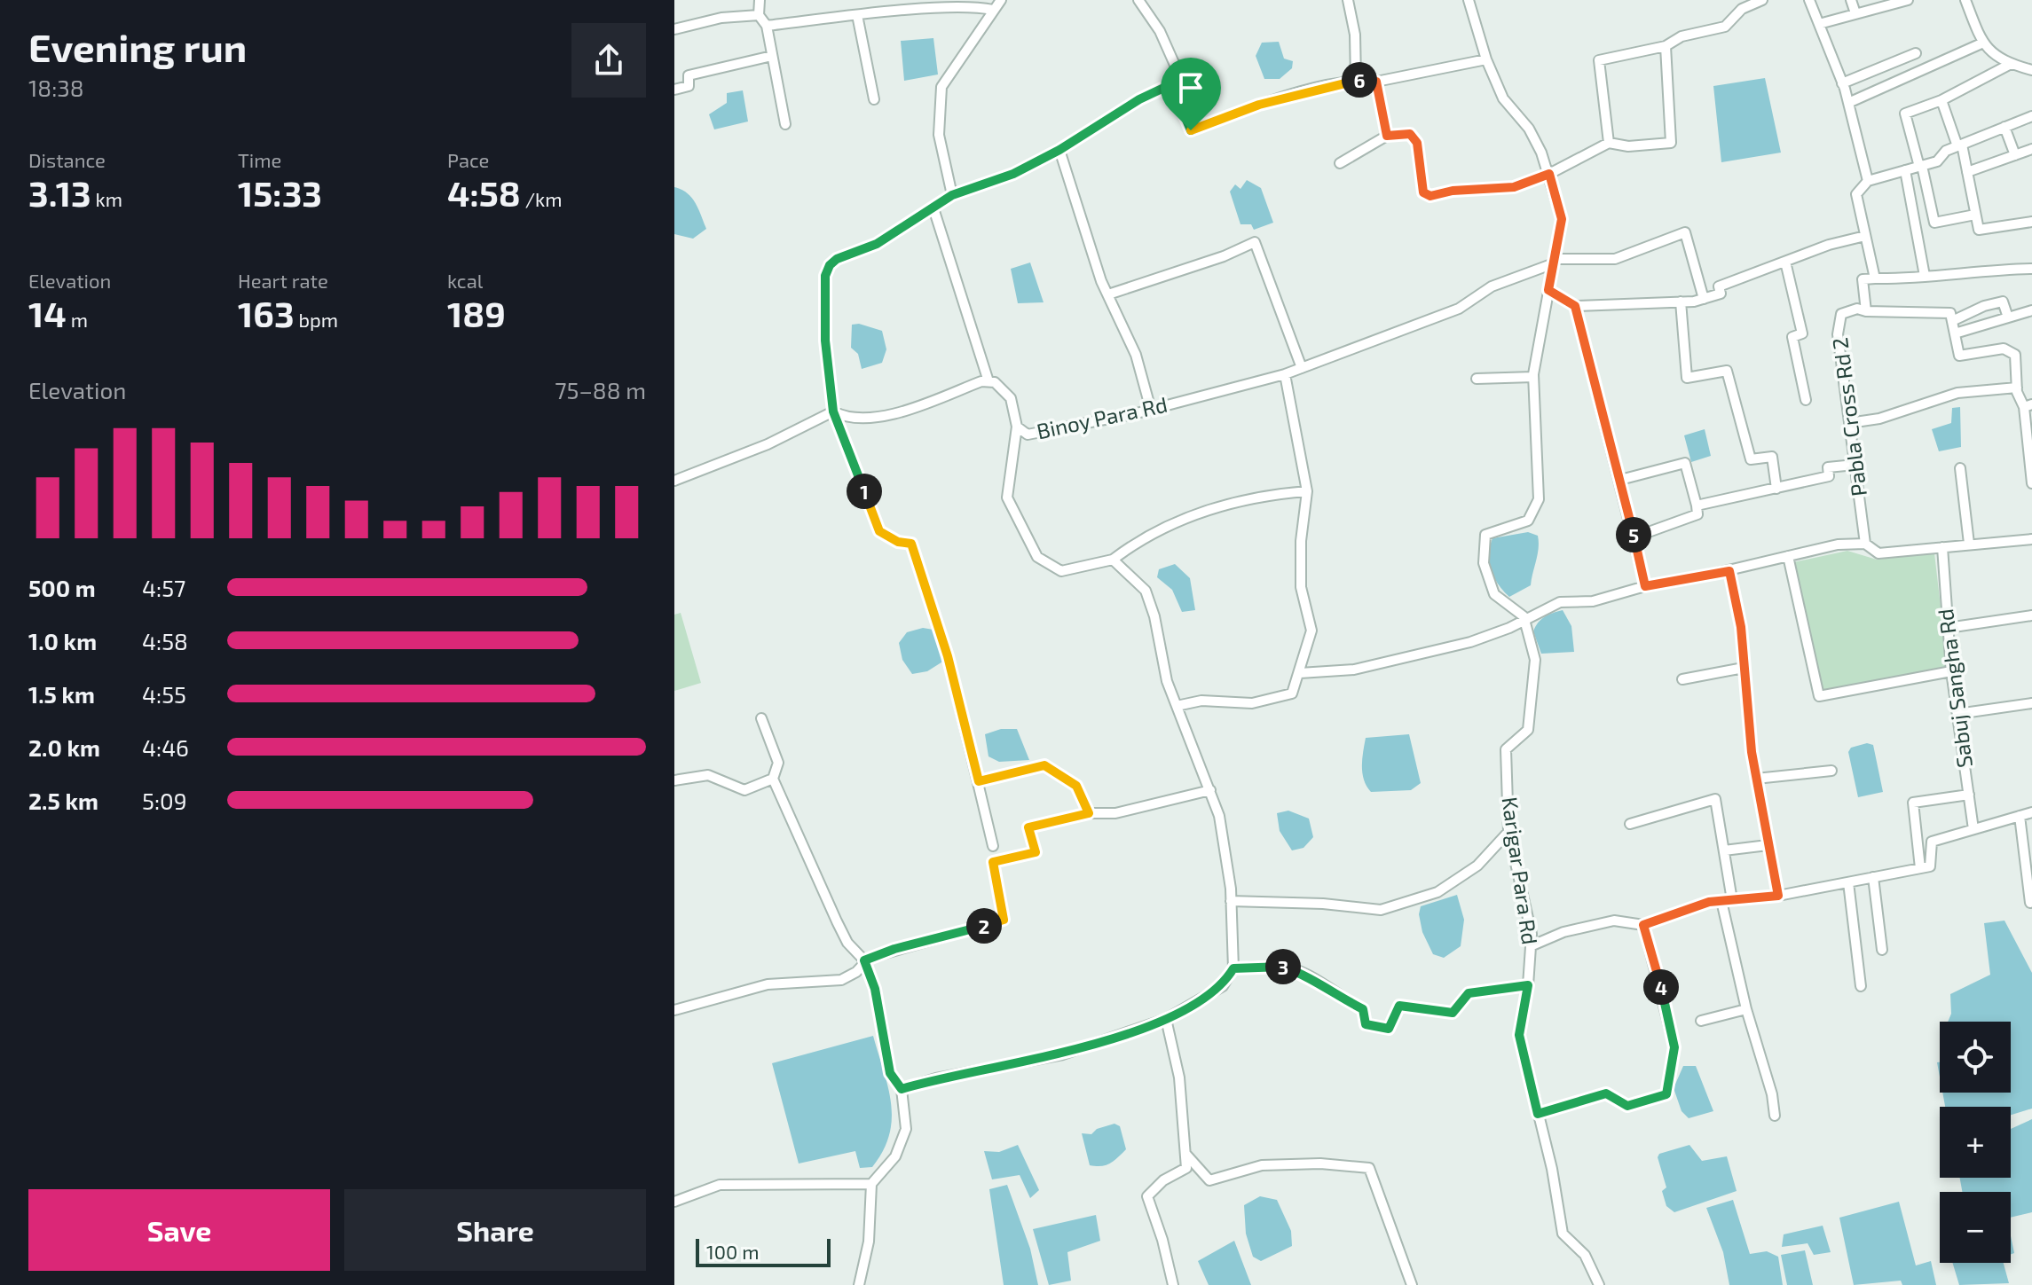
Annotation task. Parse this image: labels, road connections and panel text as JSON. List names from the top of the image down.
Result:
{
  "streets": {
    "street": [
      "Pabla Cross Rd 2",
      "Binoy Para Rd",
      "Sabuj Sangha Rd",
      "Karigar Para Rd"
    ]
  },
  "scale_bar": "100 m",
  "page": {
    "heading": ["Evening run", "18:38"],
    "pins": [
      "6",
      "1",
      "5",
      "2",
      "3",
      "4"
    ],
    "stats": [
      ["Distance", "3.13 km"],
      ["Time", "15:33"],
      ["Pace", "4:58 /km"],
      ["Elevation", "14 m"],
      ["Heart rate", "163 bpm"],
      ["kcal", "189"]
    ],
    "chart": ["Elevation", "75–88 m"],
    "list": [
      {
        "name": "500 m",
        "note": "4:57"
      },
      {
        "name": "1.0 km",
        "note": "4:58"
      },
      {
        "name": "1.5 km",
        "note": "4:55"
      },
      {
        "name": "2.0 km",
        "note": "4:46"
      },
      {
        "name": "2.5 km",
        "note": "5:09"
      }
    ],
    "map_buttons": ["+", "−"],
    "buttons": ["Save", "Share"],
    "scale": "100 m"
  }
}
